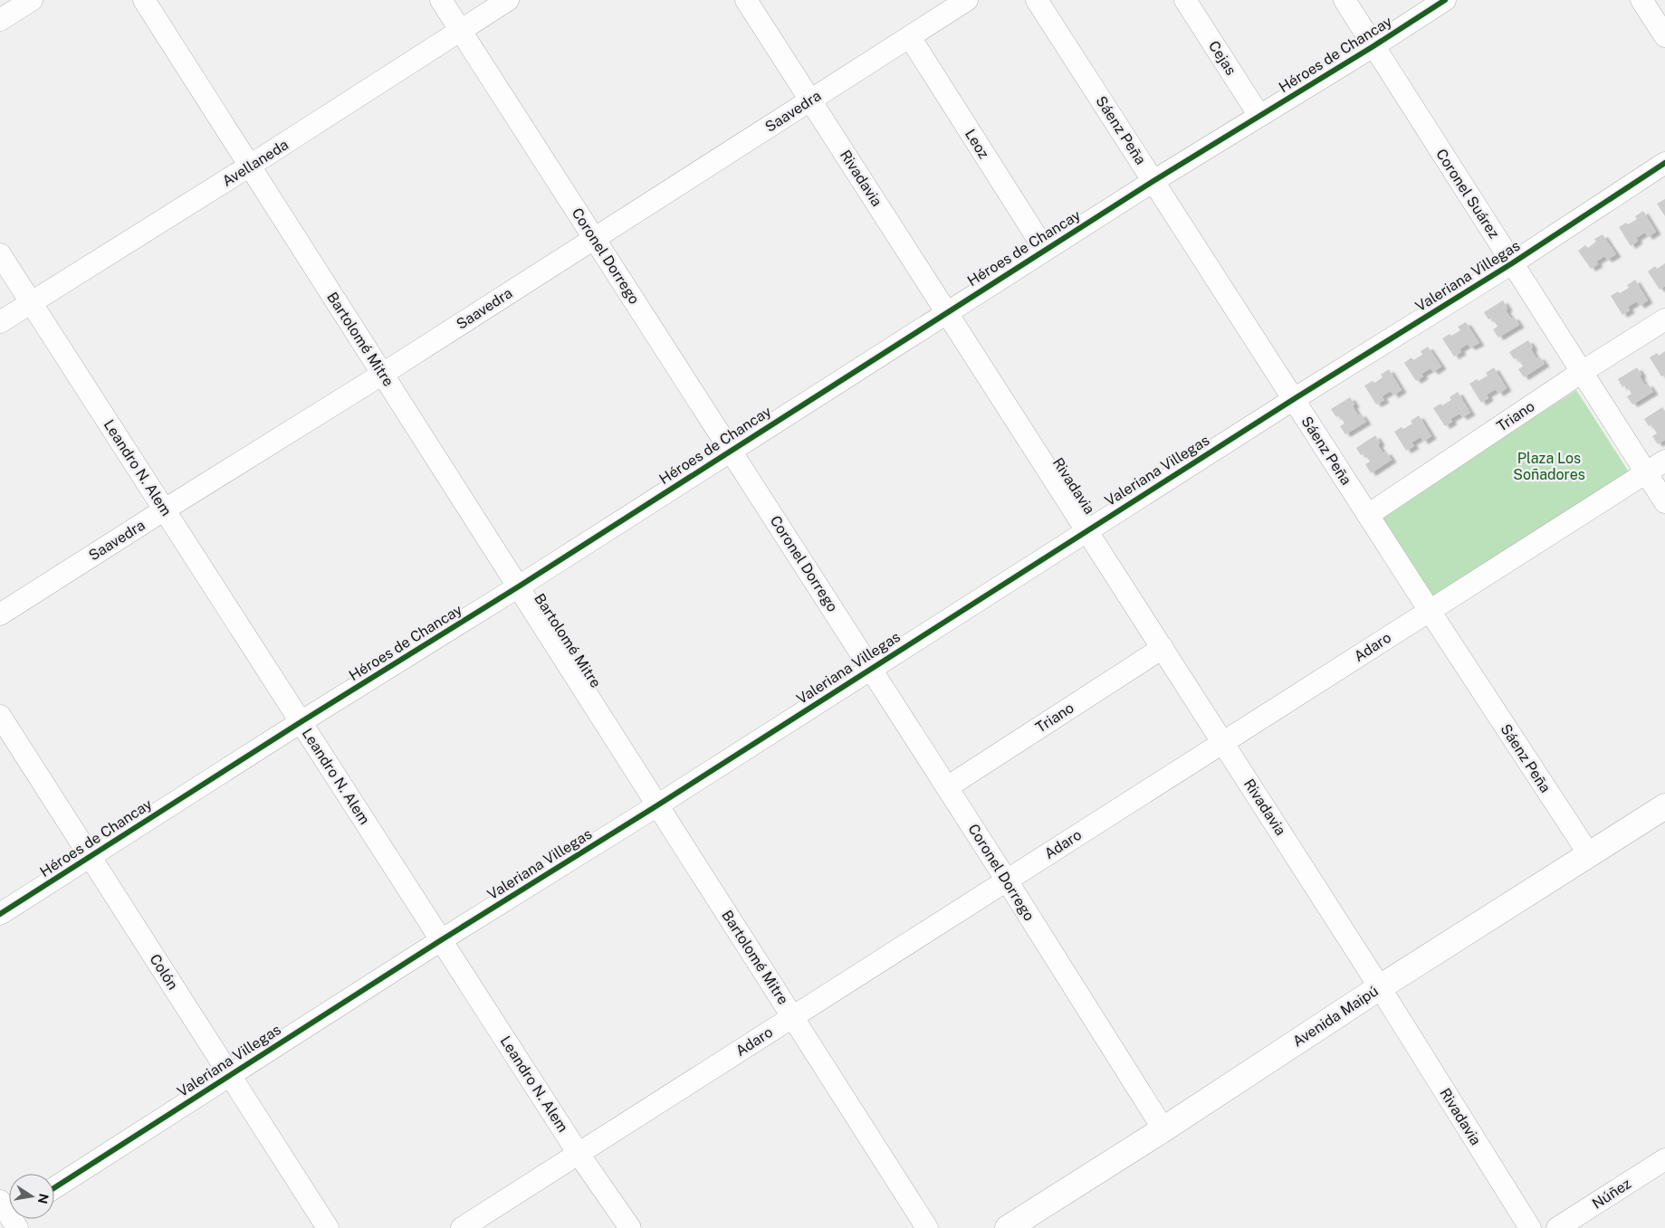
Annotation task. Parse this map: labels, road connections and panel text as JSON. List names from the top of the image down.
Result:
{
  "streets": {
    "main road": ["Avenida Maipú"],
    "street": [
      "Héroes de Chancay",
      "Cejas",
      "Saavedra",
      "Sáenz Peña",
      "Leoz",
      "Avellaneda",
      "Rivadavia",
      "Coronel Suárez",
      "Coronel Dorrego",
      "Valeriana Villegas",
      "Bartolomé Mitre",
      "Triano",
      "Leandro N. Alem",
      "Adaro",
      "Colón",
      "Núñez"
    ]
  },
  "crossings": [
    ["Héroes de Chancay", "Cejas"],
    ["Héroes de Chancay", "Sáenz Peña"],
    ["Héroes de Chancay", "Leoz"],
    ["Héroes de Chancay", "Rivadavia"],
    ["Héroes de Chancay", "Coronel Suárez"],
    ["Héroes de Chancay", "Coronel Dorrego"],
    ["Héroes de Chancay", "Bartolomé Mitre"],
    ["Héroes de Chancay", "Leandro N. Alem"],
    ["Héroes de Chancay", "Colón"],
    ["Saavedra", "Leoz"],
    ["Saavedra", "Rivadavia"],
    ["Saavedra", "Coronel Dorrego"],
    ["Saavedra", "Bartolomé Mitre"],
    ["Saavedra", "Leandro N. Alem"],
    ["Sáenz Peña", "Valeriana Villegas"],
    ["Sáenz Peña", "Triano"],
    ["Sáenz Peña", "Adaro"],
    ["Sáenz Peña", "Avenida Maipú"],
    ["Avellaneda", "Coronel Dorrego"],
    ["Avellaneda", "Bartolomé Mitre"],
    ["Avellaneda", "Leandro N. Alem"],
    ["Rivadavia", "Valeriana Villegas"],
    ["Rivadavia", "Triano"],
    ["Rivadavia", "Adaro"],
    ["Rivadavia", "Avenida Maipú"],
    ["Coronel Suárez", "Valeriana Villegas"],
    ["Coronel Suárez", "Triano"],
    ["Coronel Suárez", "Adaro"],
    ["Coronel Dorrego", "Valeriana Villegas"],
    ["Coronel Dorrego", "Triano"],
    ["Coronel Dorrego", "Adaro"],
    ["Coronel Dorrego", "Avenida Maipú"],
    ["Valeriana Villegas", "Bartolomé Mitre"],
    ["Valeriana Villegas", "Leandro N. Alem"],
    ["Valeriana Villegas", "Colón"],
    ["Bartolomé Mitre", "Adaro"],
    ["Leandro N. Alem", "Adaro"]
  ],
  "parks": ["Plaza Los Soñadores"],
  "north": "right"
}
